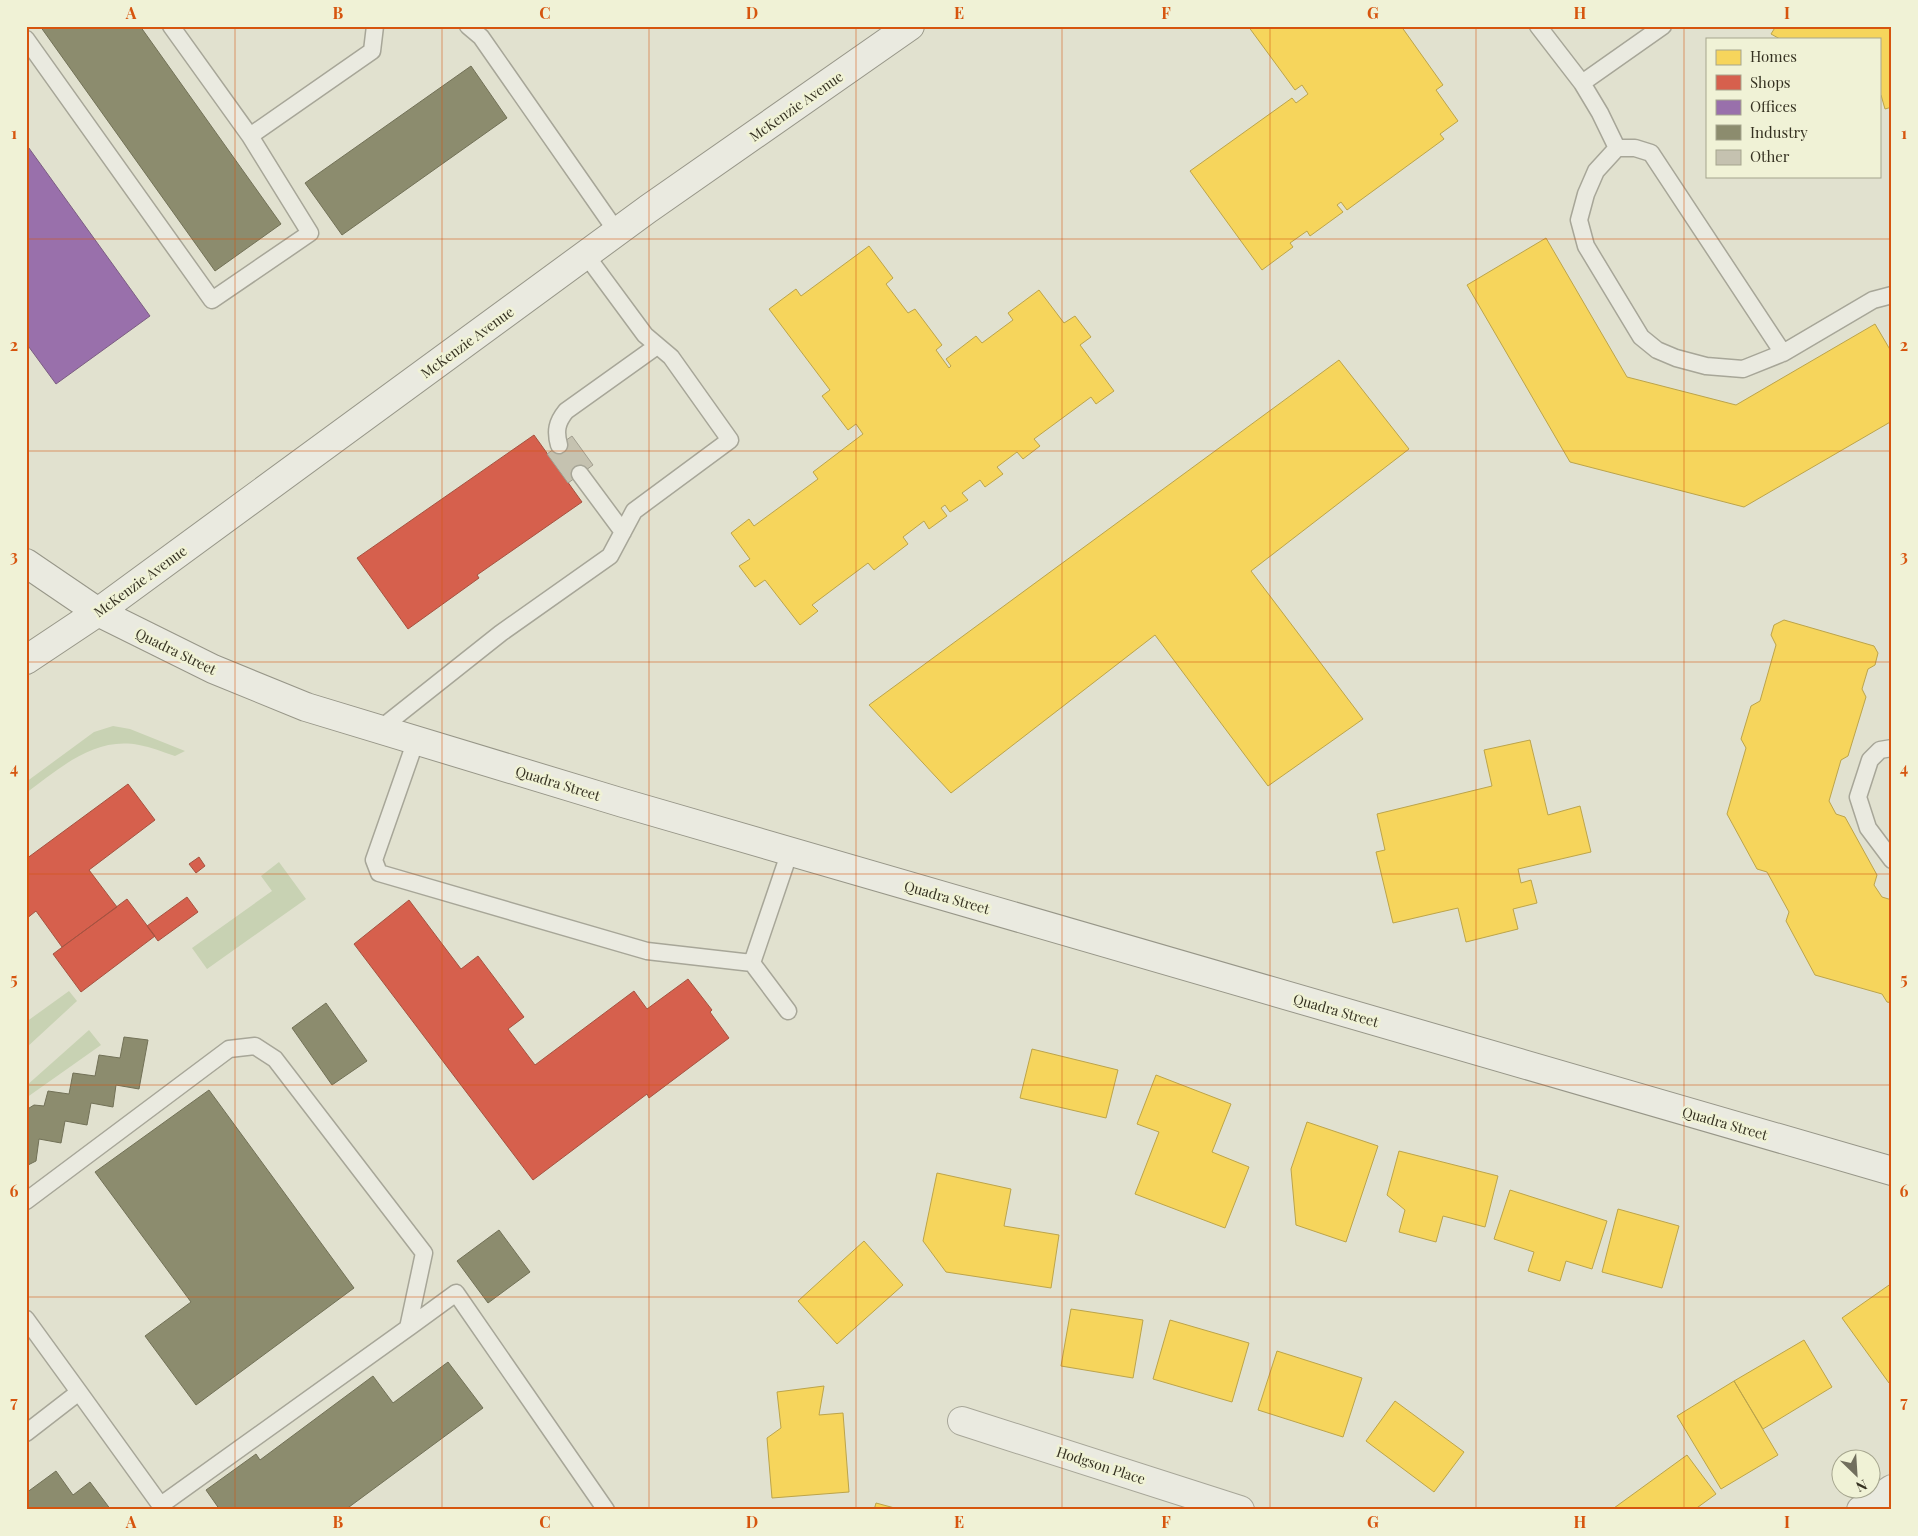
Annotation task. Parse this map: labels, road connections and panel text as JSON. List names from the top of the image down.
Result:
{
  "streets": {
    "main road": ["McKenzie Avenue", "Quadra Street", "Hodgson Place"]
  },
  "crossings": [
    ["McKenzie Avenue", "Quadra Street"]
  ],
  "legend": [
    "Homes",
    "Shops",
    "Offices",
    "Industry",
    "Other"
  ],
  "north": "bottom right",
  "grid": {
    "columns": [
      "A",
      "B",
      "C",
      "D",
      "E",
      "F",
      "G",
      "H",
      "I"
    ],
    "rows": [
      "1",
      "2",
      "3",
      "4",
      "5",
      "6",
      "7"
    ]
  }
}
